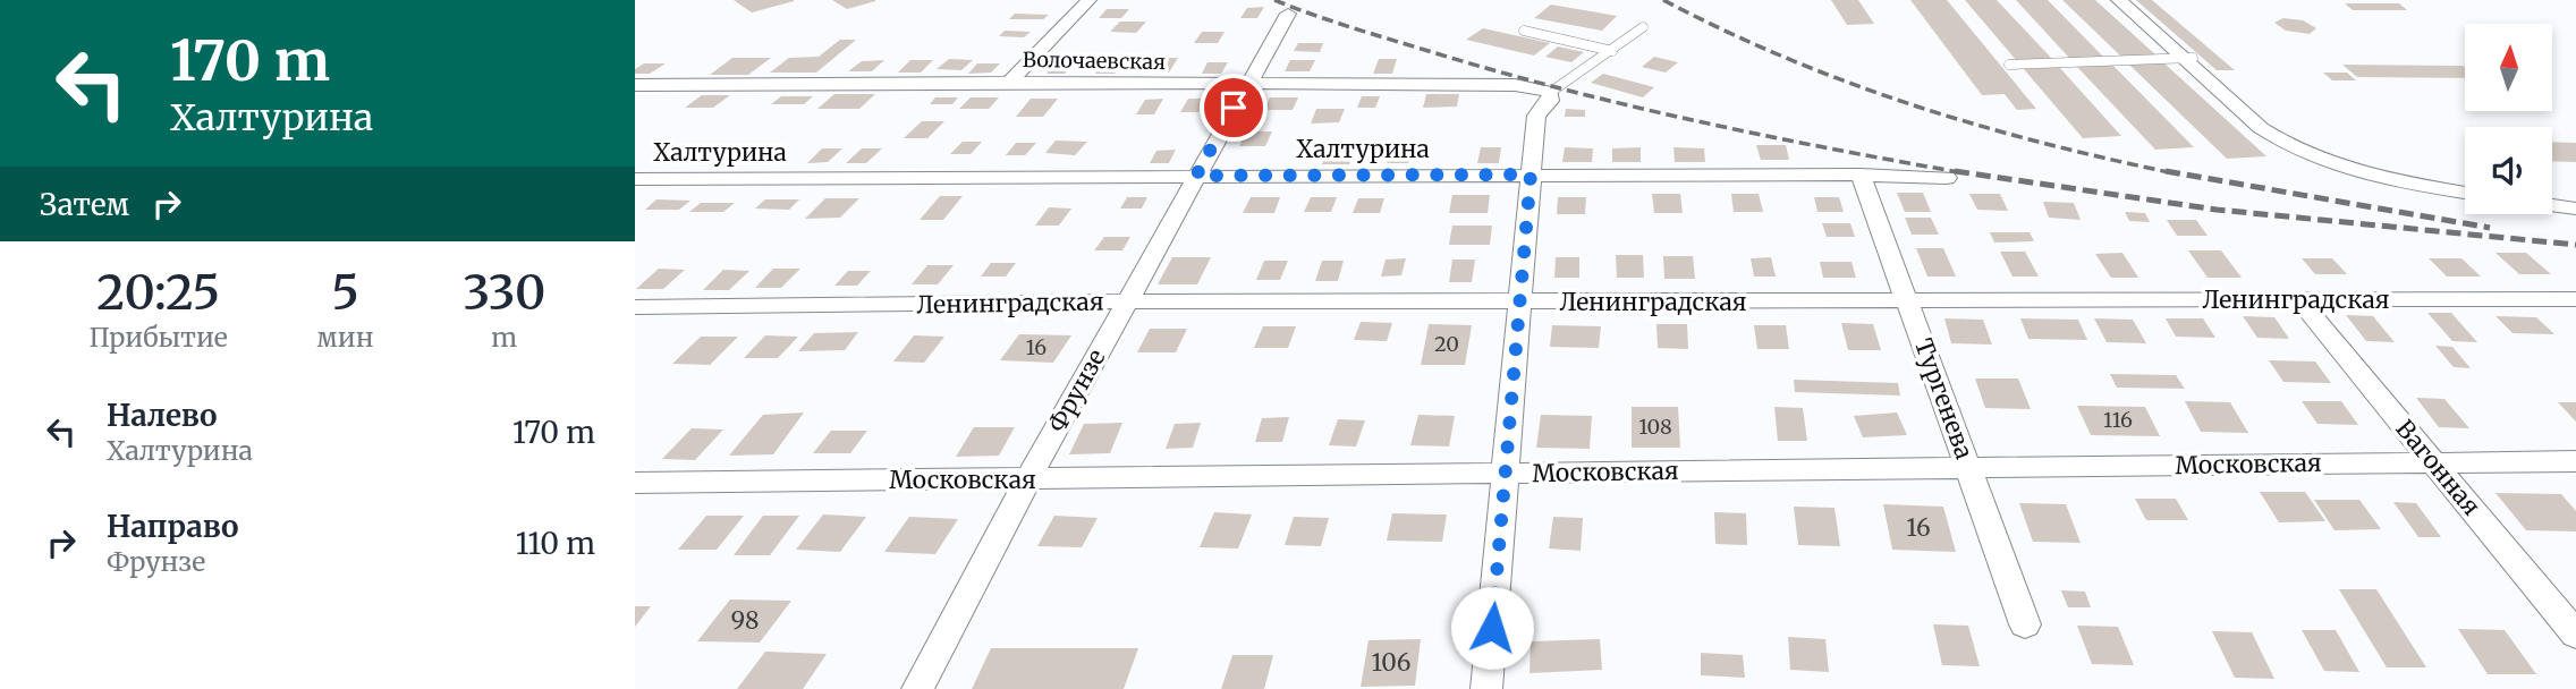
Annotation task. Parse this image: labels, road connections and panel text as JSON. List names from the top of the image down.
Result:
{
  "streets": {
    "street": [
      "Волочаевская",
      "Халтурина",
      "Ленинградская",
      "Фрунзе",
      "Тургенева",
      "Московская",
      "Вагонная"
    ]
  },
  "crossings": [
    ["Волочаевская", "Фрунзе"],
    ["Халтурина", "Фрунзе"],
    ["Халтурина", "Тургенева"],
    ["Ленинградская", "Фрунзе"],
    ["Ленинградская", "Тургенева"],
    ["Ленинградская", "Вагонная"],
    ["Фрунзе", "Московская"],
    ["Тургенева", "Московская"],
    ["Московская", "Вагонная"]
  ],
  "house_numbers": [
    "20",
    "16",
    "116",
    "108",
    "16",
    "98",
    "106"
  ],
  "north": "top",
  "page": {
    "turn": ["170 m", "Халтурина"],
    "then": "Затем",
    "eta": [
      "20:25",
      "Прибытие",
      "5",
      "мин",
      "330",
      "m"
    ],
    "list": [
      {
        "name": "Налево",
        "note": "Халтурина",
        "value": "170 m"
      },
      {
        "name": "Направо",
        "note": "Фрунзе",
        "value": "110 m"
      }
    ]
  }
}
